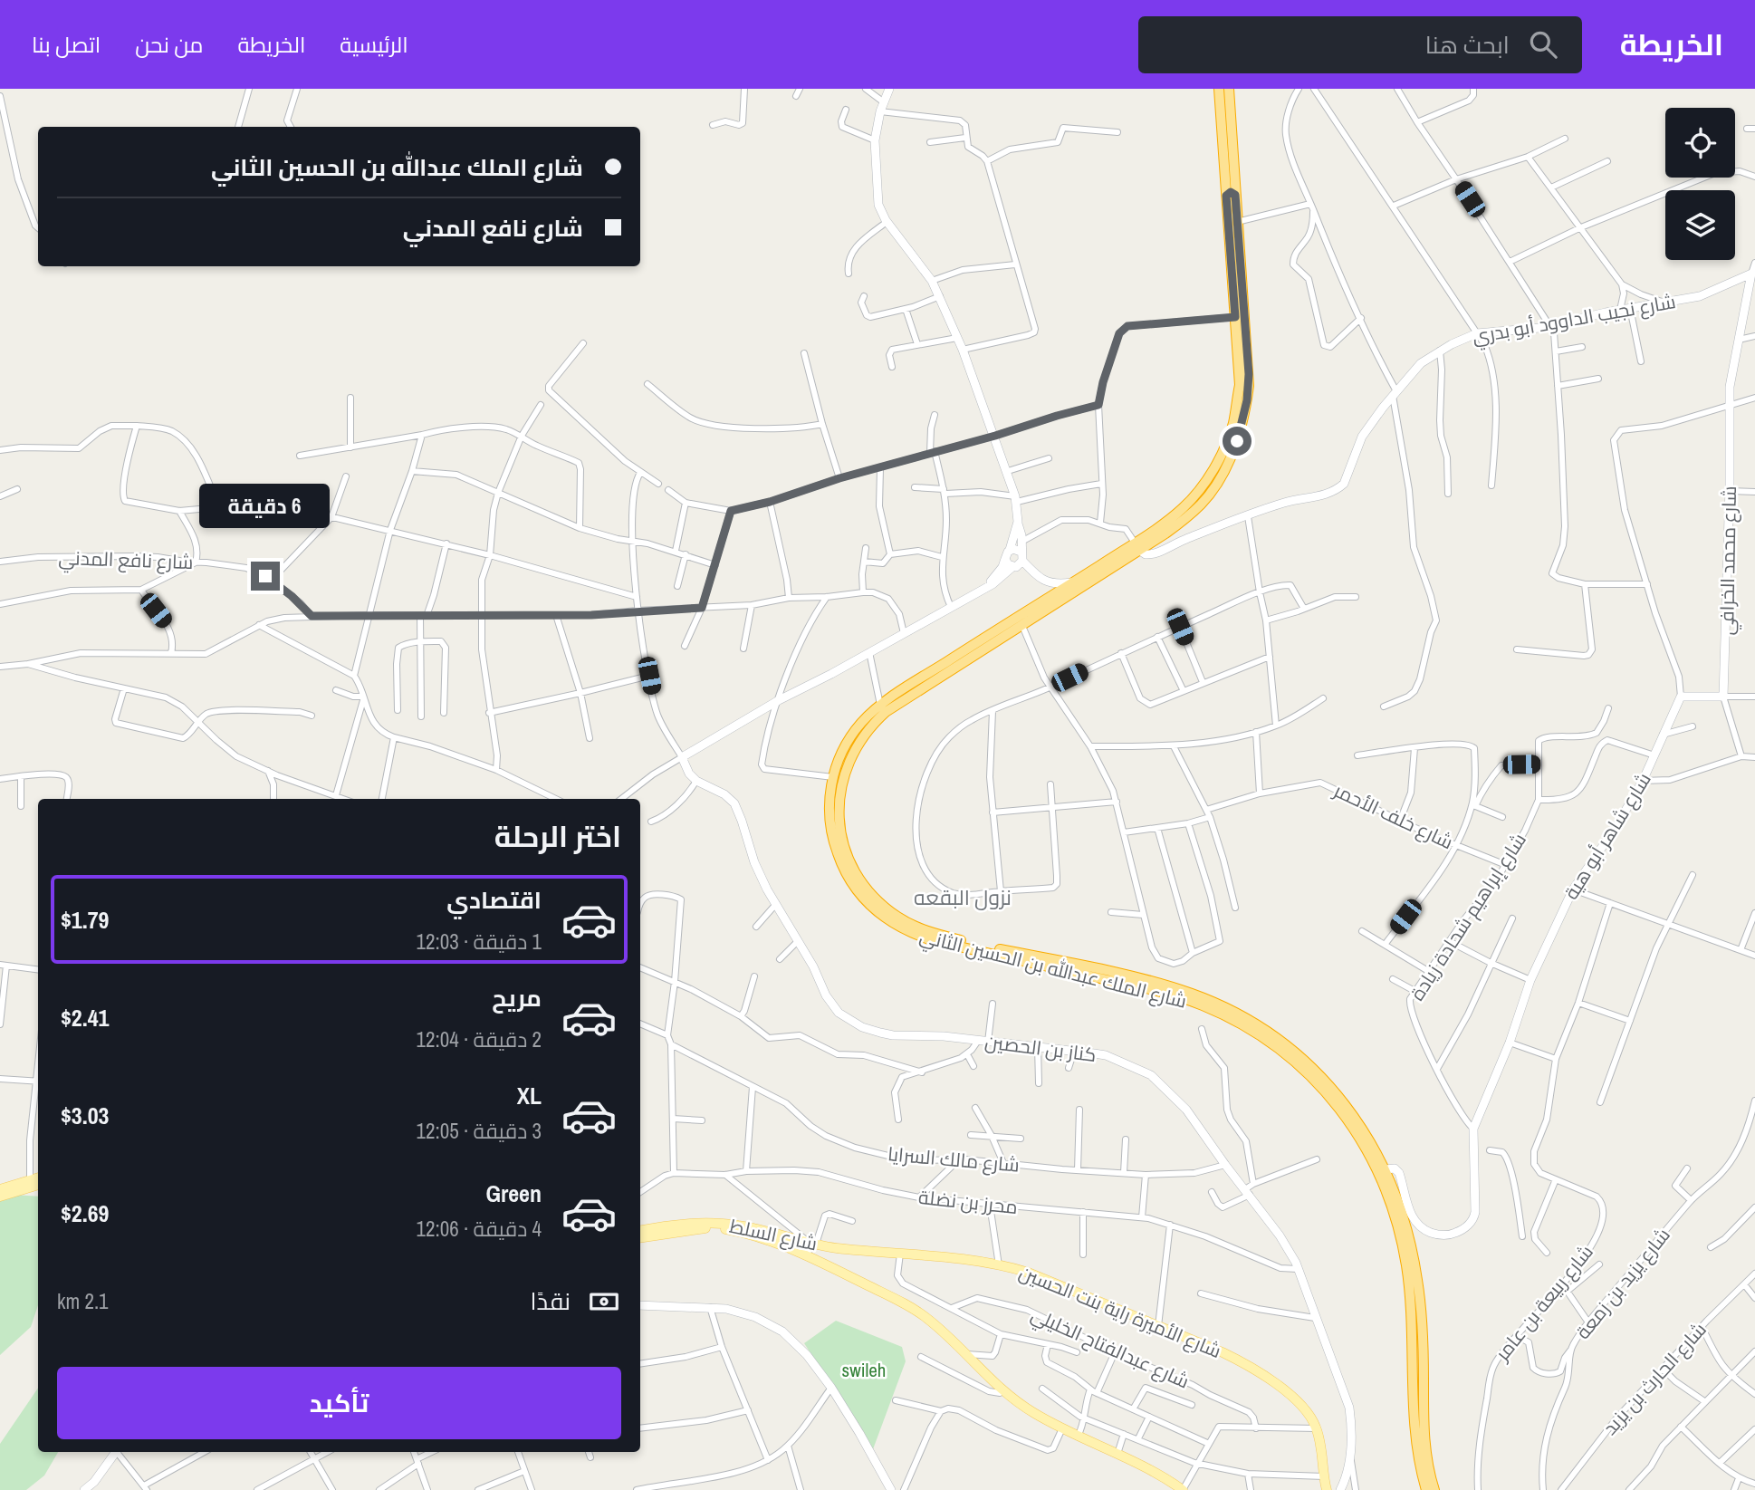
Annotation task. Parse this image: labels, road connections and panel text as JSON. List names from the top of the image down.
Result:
{
  "streets": {
    "highway": ["شارع الملك عبدالله بن الحسين الثاني"],
    "main road": ["شارع السلط", "شارع الأميرة راية بنت الحسين"],
    "street": [
      "شارع نجيب الداوود أبو بدري",
      "شارع نافع المدني",
      "شارع محمد الخرافي",
      "شارع خلف الأحمر",
      "شارع شاهر أبو هية",
      "شارع إبراهيم شحادة زيادة",
      "كناز بن الحصين",
      "شارع مالك السرايا",
      "محرز بن نضلة",
      "شارع يزيد بن زمعة",
      "شارع ربيعة بن عامر",
      "شارع عبدالفتاح الخليلي",
      "شارع الحارث بن يزيد"
    ]
  },
  "crossings": [
    ["شارع نجيب الداوود أبو بدري", "شارع محمد الخرافي"],
    ["شارع نجيب الداوود أبو بدري", "شارع الملك عبدالله بن الحسين الثاني"],
    ["شارع خلف الأحمر", "شارع إبراهيم شحادة زيادة"],
    ["شارع شاهر أبو هية", "شارع إبراهيم شحادة زيادة"],
    ["شارع شاهر أبو هية", "شارع الملك عبدالله بن الحسين الثاني"],
    ["كناز بن الحصين", "شارع مالك السرايا"],
    ["كناز بن الحصين", "محرز بن نضلة"],
    ["شارع السلط", "شارع الأميرة راية بنت الحسين"]
  ],
  "districts": ["نزول البقعه"],
  "parks": ["swileh"],
  "page": {
    "header": "الخريطة",
    "search": "ابحث هنا",
    "nav": [
      "الرئيسية",
      "الخريطة",
      "من نحن",
      "اتصل بنا"
    ],
    "banner": ["شارع الملك عبدالله بن الحسين الثاني", "شارع نافع المدني"],
    "bubble": "6 دقيقة",
    "heading": "اختر الرحلة",
    "list": [
      {
        "name": "اقتصادي",
        "note": "1 دقيقة · 12:03",
        "value": "$1.79"
      },
      {
        "name": "مريح",
        "note": "2 دقيقة · 12:04",
        "value": "$2.41"
      },
      {
        "name": "XL",
        "note": "3 دقيقة · 12:05",
        "value": "$3.03"
      },
      {
        "name": "Green",
        "note": "4 دقيقة · 12:06",
        "value": "$2.69"
      }
    ],
    "pay": ["نقدًا", "2.1 km"],
    "buttons": "تأكيد"
  }
}
